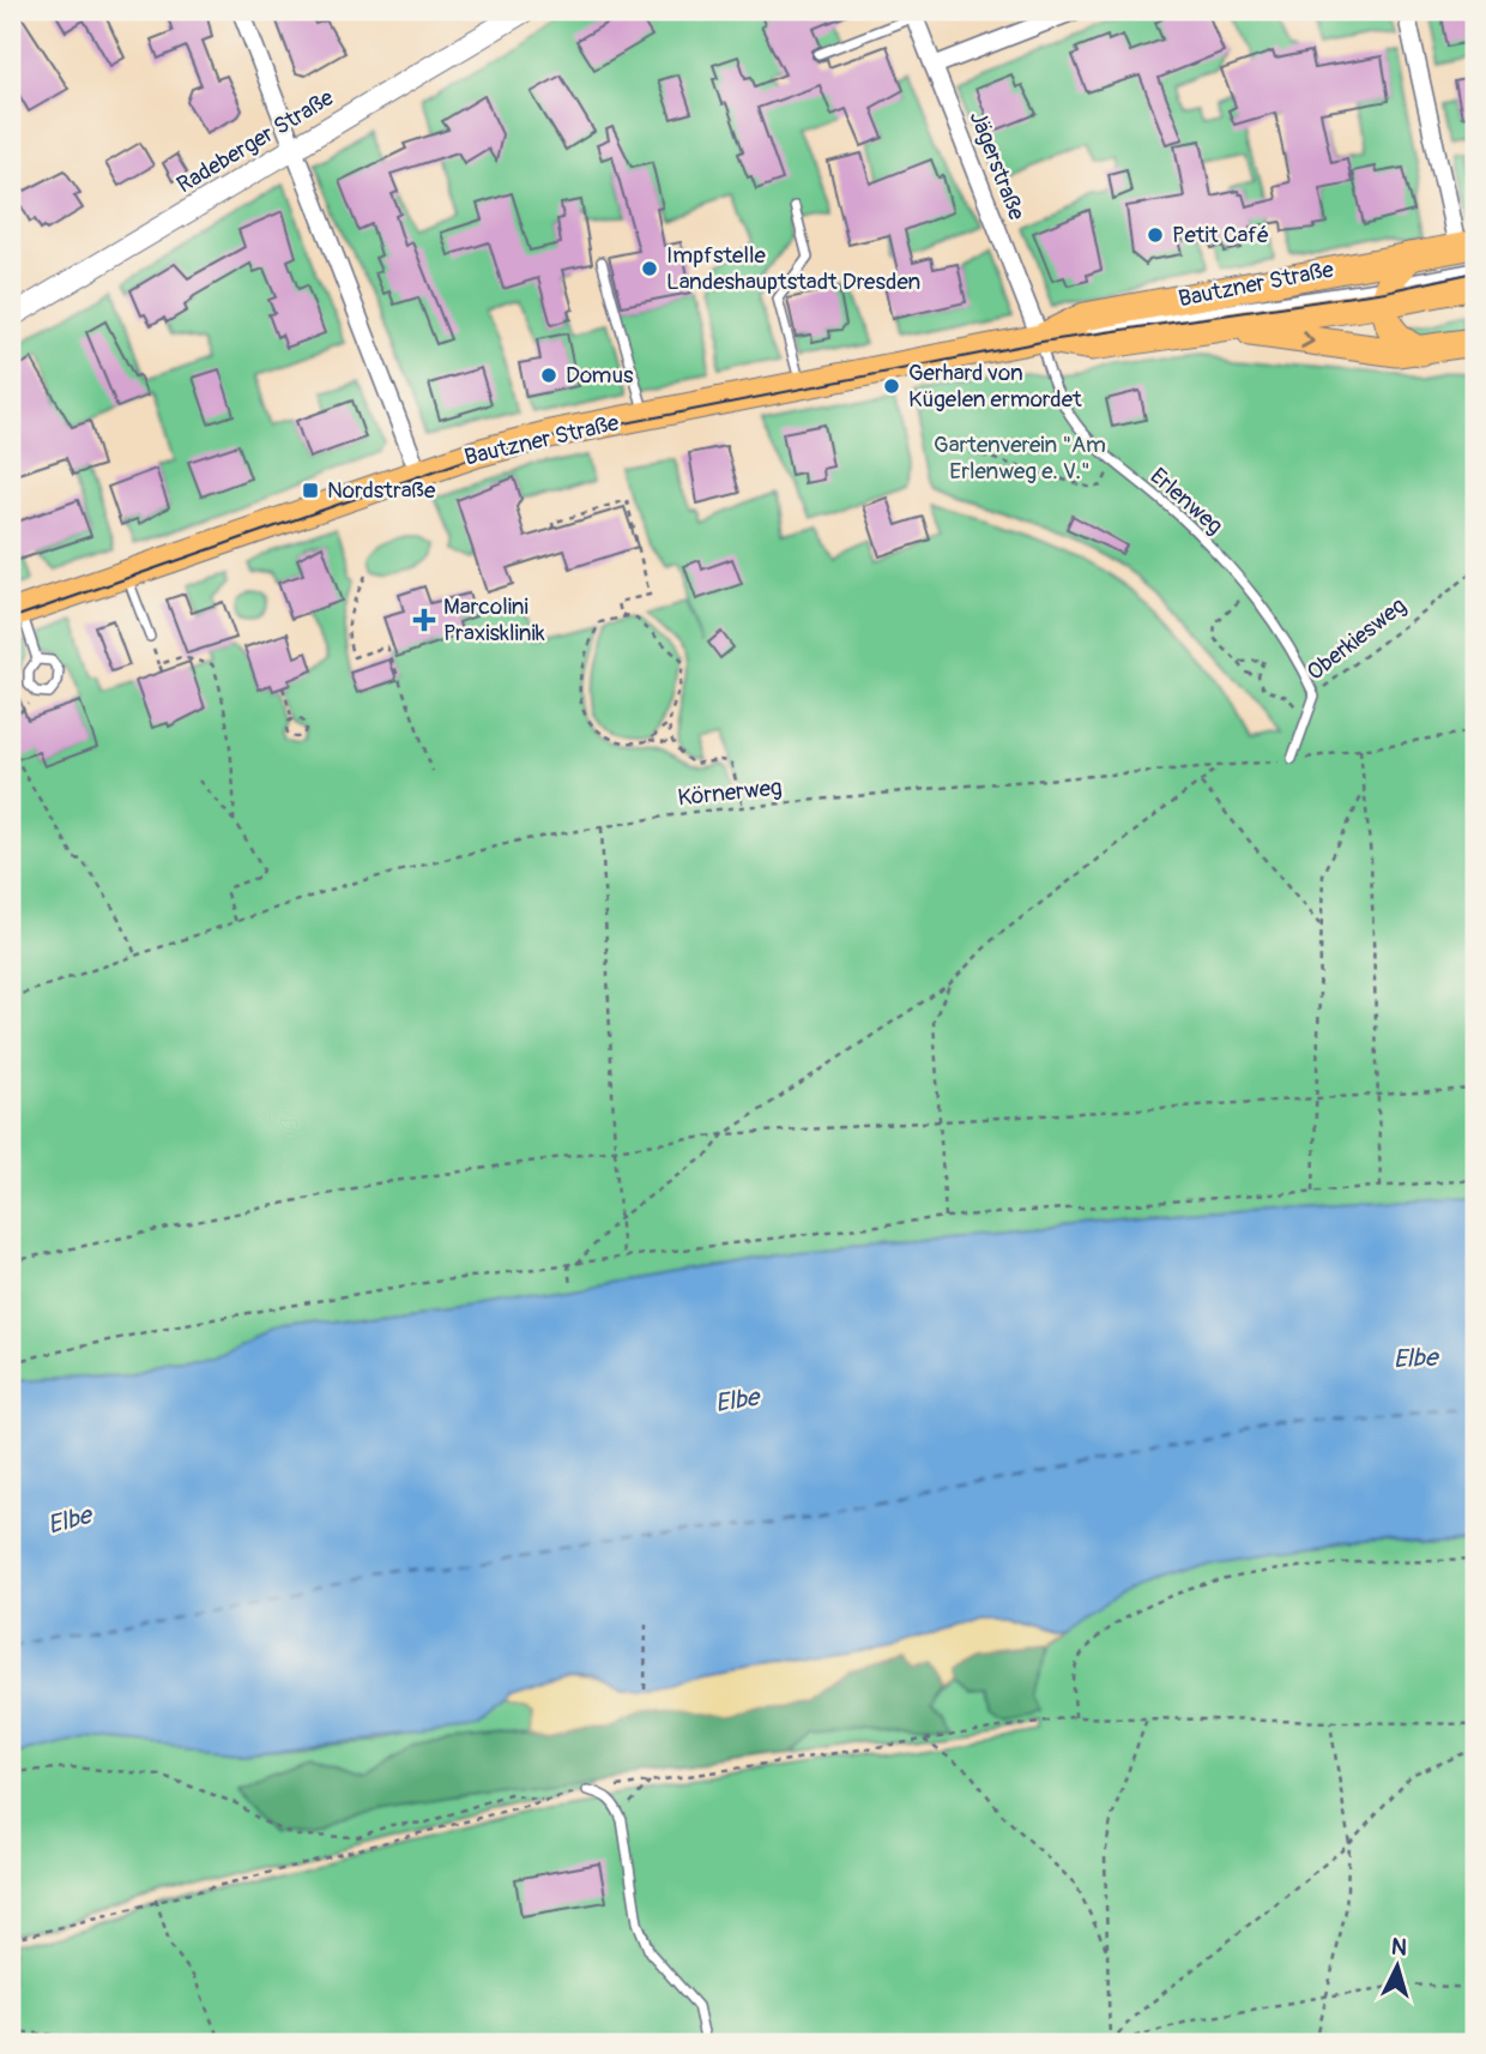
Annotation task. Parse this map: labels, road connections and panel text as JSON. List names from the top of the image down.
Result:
{
  "streets": {
    "main road": ["Bautzner Straße"],
    "street": ["Radeberger Straße", "Jägerstraße"],
    "lane": ["Erlenweg", "Oberkiesweg"],
    "path": ["Körnerweg"]
  },
  "crossings": [
    ["Jägerstraße", "Bautzner Straße"],
    ["Jägerstraße", "Erlenweg"],
    ["Bautzner Straße", "Erlenweg"],
    ["Erlenweg", "Oberkiesweg"],
    ["Oberkiesweg", "Körnerweg"]
  ],
  "water": ["Elbe"],
  "parks": ["Gartenverein \"Am Erlenweg e. V.\""],
  "places": {
    "other": [
      "Petit Café",
      "Impfstelle Landeshauptstadt Dresden",
      "Domus",
      "Gerhard von Kügelen ermordet"
    ],
    "transit": ["Nordstraße"],
    "health": ["Marcolini Praxisklinik"]
  },
  "north": "top"
}
